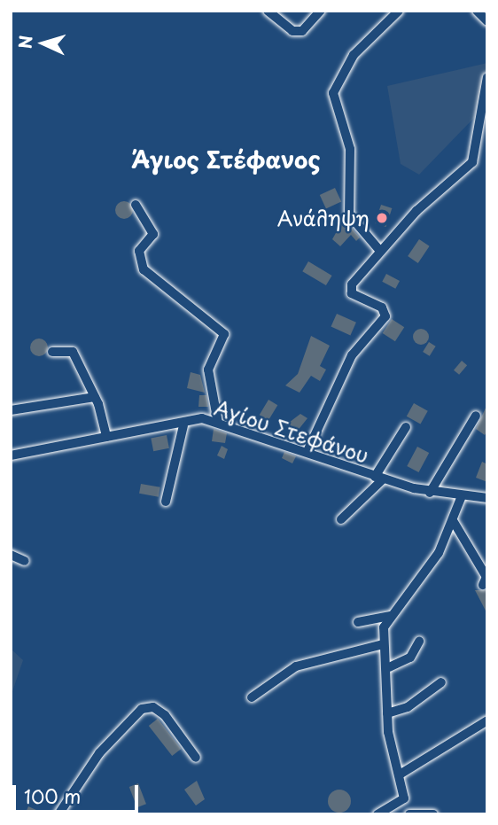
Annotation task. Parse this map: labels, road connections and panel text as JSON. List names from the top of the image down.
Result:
{
  "streets": {
    "street": ["Αγίου Στεφάνου"]
  },
  "districts": ["Άγιος Στέφανος"],
  "places": ["Ανάληψη"],
  "scale_bar": "100 m",
  "north": "left"
}
